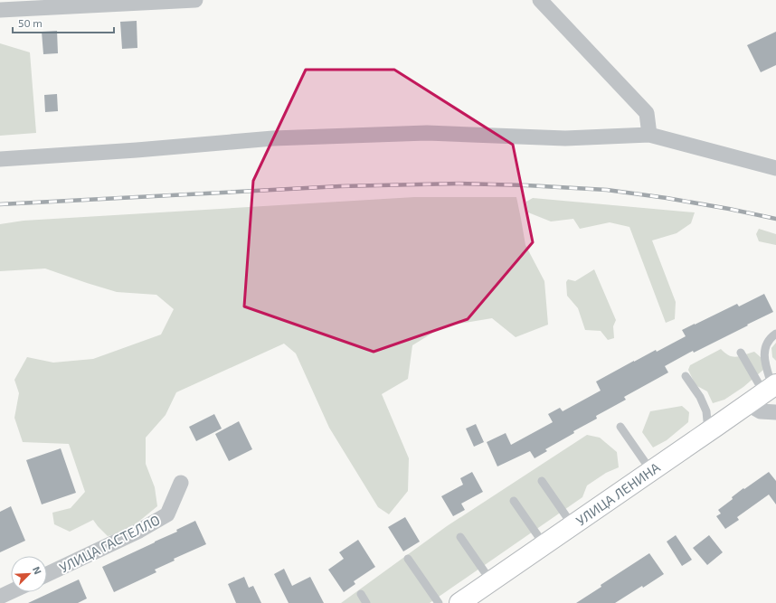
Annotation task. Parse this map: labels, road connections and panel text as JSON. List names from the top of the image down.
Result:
{
  "streets": {
    "main road": ["УЛИЦА ЛЕНИНА"],
    "street": ["УЛИЦА ГАСТЕЛЛО"]
  },
  "scale_bar": "50 m",
  "north": "top right"
}
